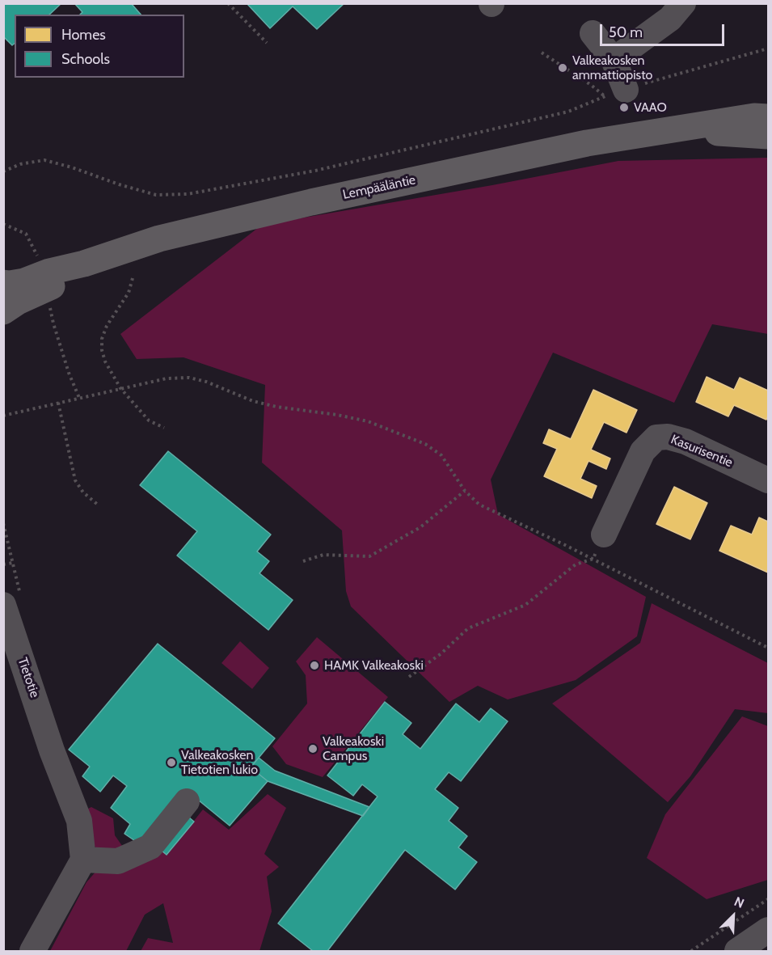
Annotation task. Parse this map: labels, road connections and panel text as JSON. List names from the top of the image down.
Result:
{
  "streets": {
    "main road": ["Lempääläntie"],
    "street": ["Kasurisentie", "Tietotie"]
  },
  "places": [
    "Valkeakosken ammattiopisto",
    "VAAO",
    "HAMK Valkeakoski",
    "Valkeakoski Campus",
    "Valkeakosken Tietotien lukio"
  ],
  "legend": ["Homes", "Schools"],
  "scale_bar": "50 m",
  "north": "top right"
}
